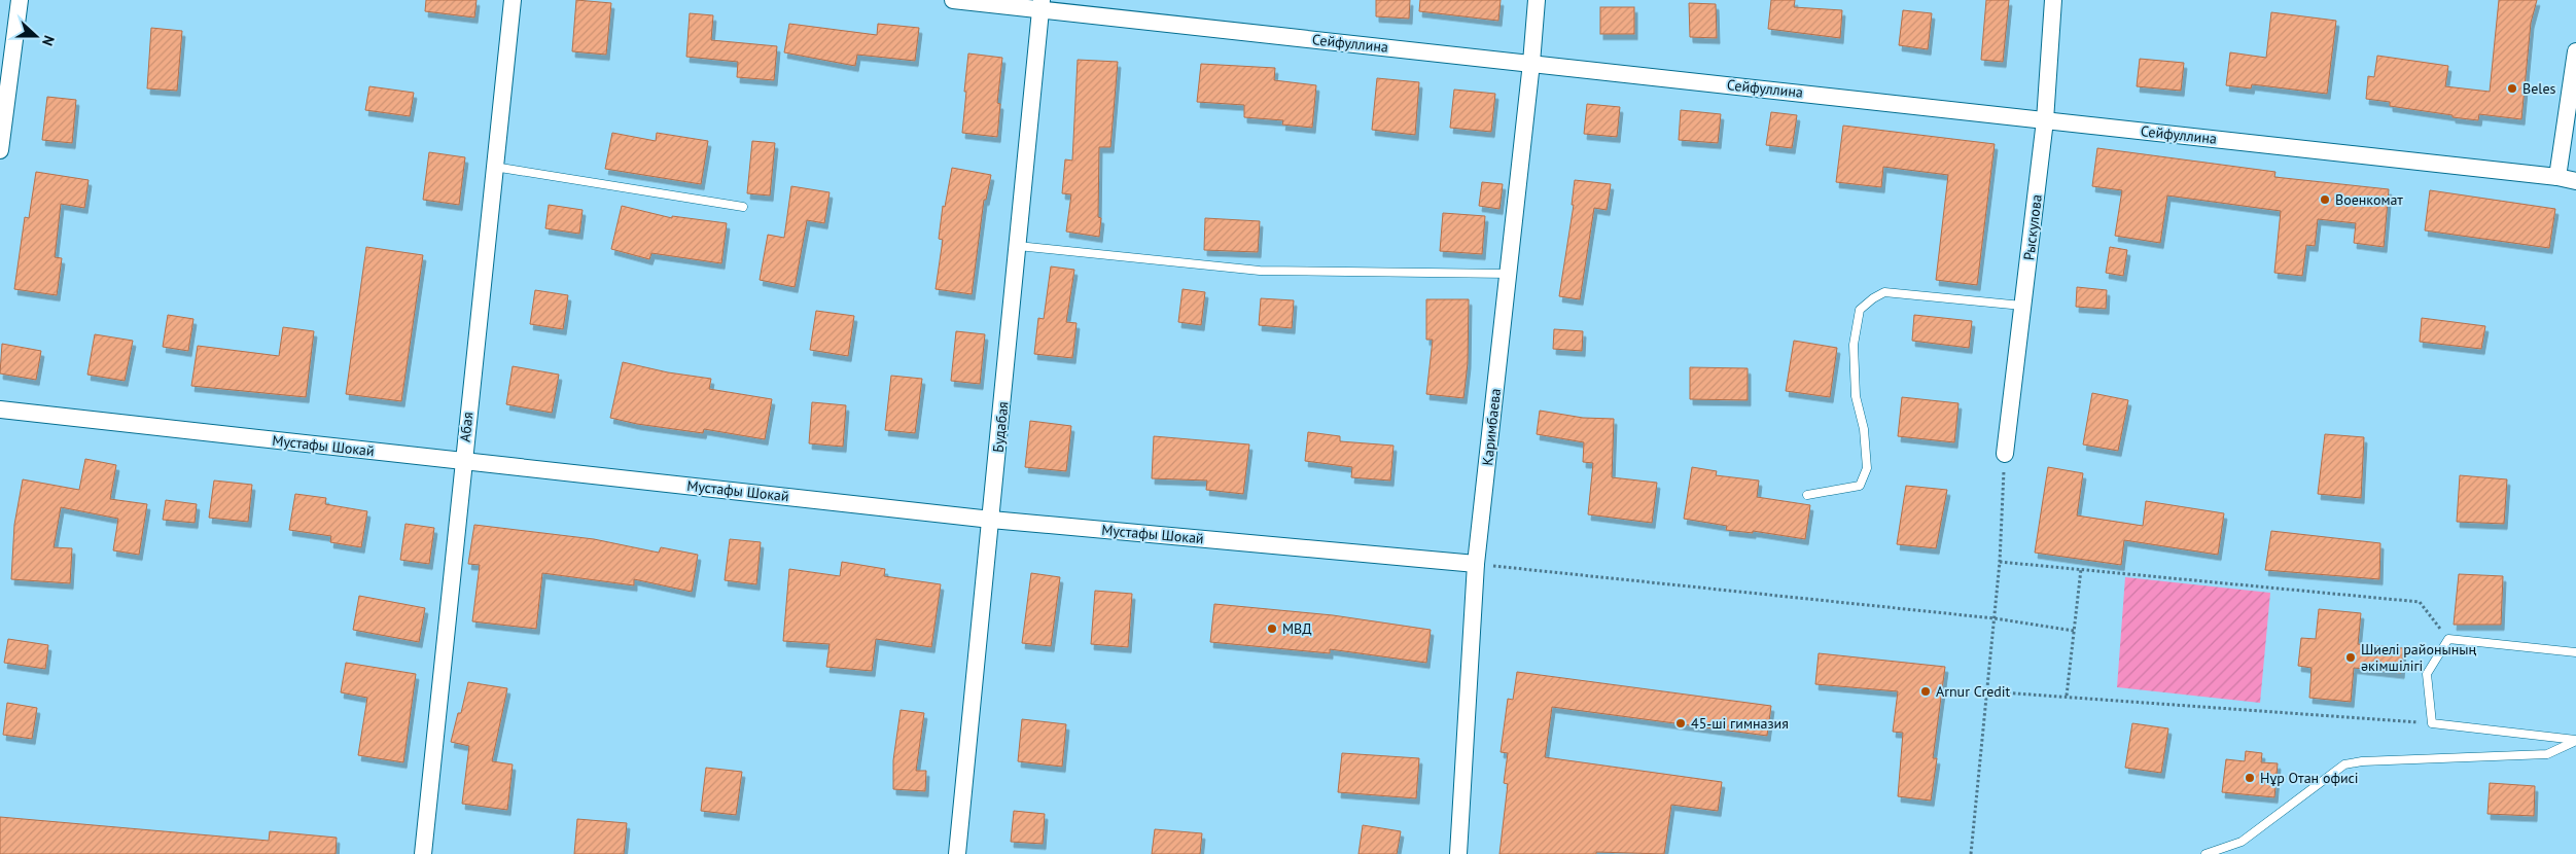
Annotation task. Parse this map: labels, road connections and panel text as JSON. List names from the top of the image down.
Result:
{
  "streets": {
    "street": [
      "Сейфуллина",
      "Рыскулова",
      "Абая",
      "Будабая",
      "Каримбаева",
      "Мустафы Шокай"
    ]
  },
  "crossings": [
    ["Сейфуллина", "Рыскулова"],
    ["Сейфуллина", "Будабая"],
    ["Сейфуллина", "Каримбаева"],
    ["Абая", "Мустафы Шокай"],
    ["Будабая", "Мустафы Шокай"],
    ["Каримбаева", "Мустафы Шокай"]
  ],
  "places": [
    "Beles",
    "Военкомат",
    "МВД",
    "Шиелі районының әкімшілігі",
    "Arnur Credit",
    "45-ші гимназия",
    "Нұр Отан офисі"
  ],
  "north": "right"
}
